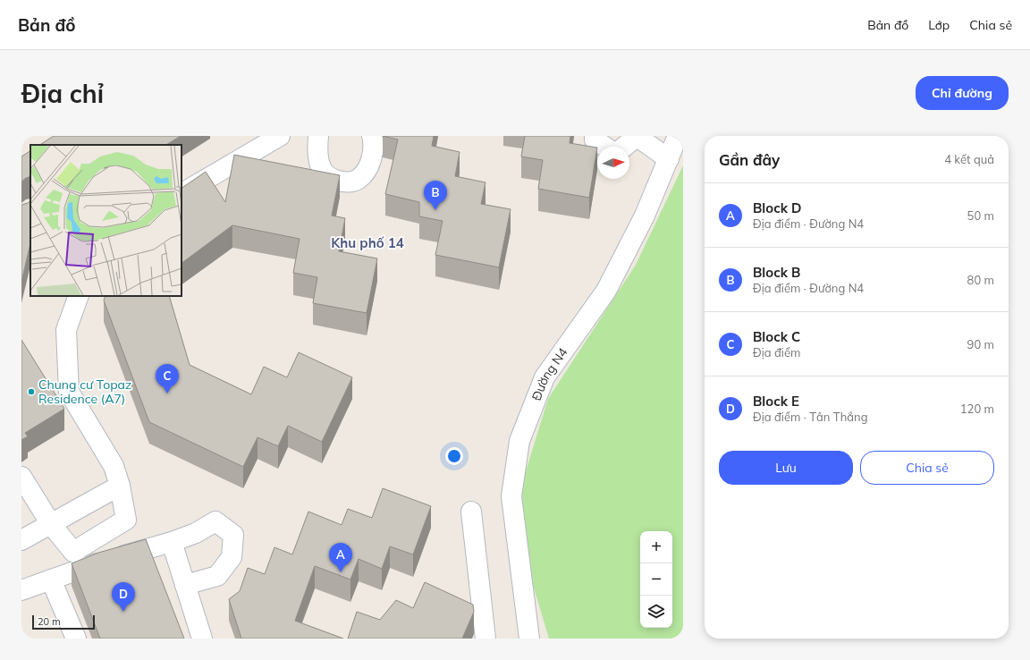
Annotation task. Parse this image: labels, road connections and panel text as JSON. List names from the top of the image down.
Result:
{
  "streets": {
    "street": ["Đường N4"]
  },
  "districts": ["Khu phố 14"],
  "places": ["Chung cư Topaz Residence (A7)"],
  "scale_bar": "20 m",
  "north": "right",
  "page": {
    "header": "Bản đồ",
    "nav": ["Bản đồ", "Lớp", "Chia sẻ"],
    "buttons": [
      "Chỉ đường",
      ["Lưu", "Chia sẻ"]
    ],
    "title": "Địa chỉ",
    "heading": ["Gần đây", "4 kết quả"],
    "pins": [
      "B",
      "C",
      "A",
      "D"
    ],
    "list": [
      {
        "mark": "A",
        "name": "Block D",
        "note": "Địa điểm · Đường N4",
        "value": "50 m"
      },
      {
        "mark": "B",
        "name": "Block B",
        "note": "Địa điểm · Đường N4",
        "value": "80 m"
      },
      {
        "mark": "C",
        "name": "Block C",
        "note": "Địa điểm",
        "value": "90 m"
      },
      {
        "mark": "D",
        "name": "Block E",
        "note": "Địa điểm · Tân Thắng",
        "value": "120 m"
      }
    ],
    "map_buttons": ["+", "−"],
    "scale": "20 m"
  }
}
